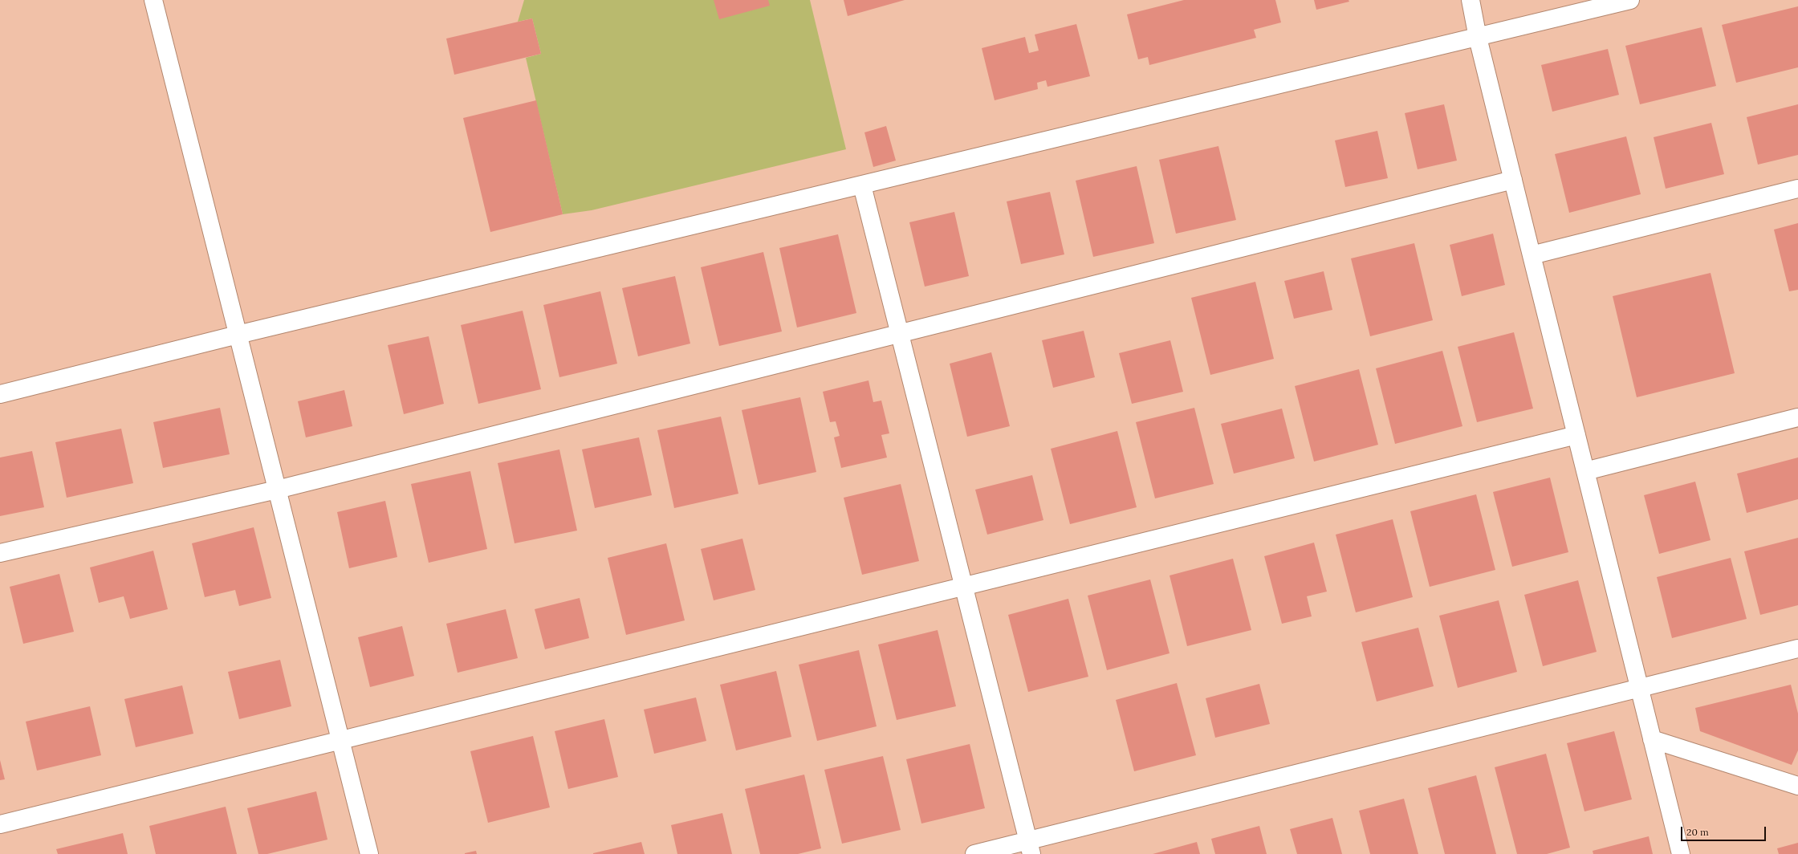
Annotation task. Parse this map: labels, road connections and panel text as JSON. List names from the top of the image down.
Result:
{
  "scale_bar": "20 m"
}
